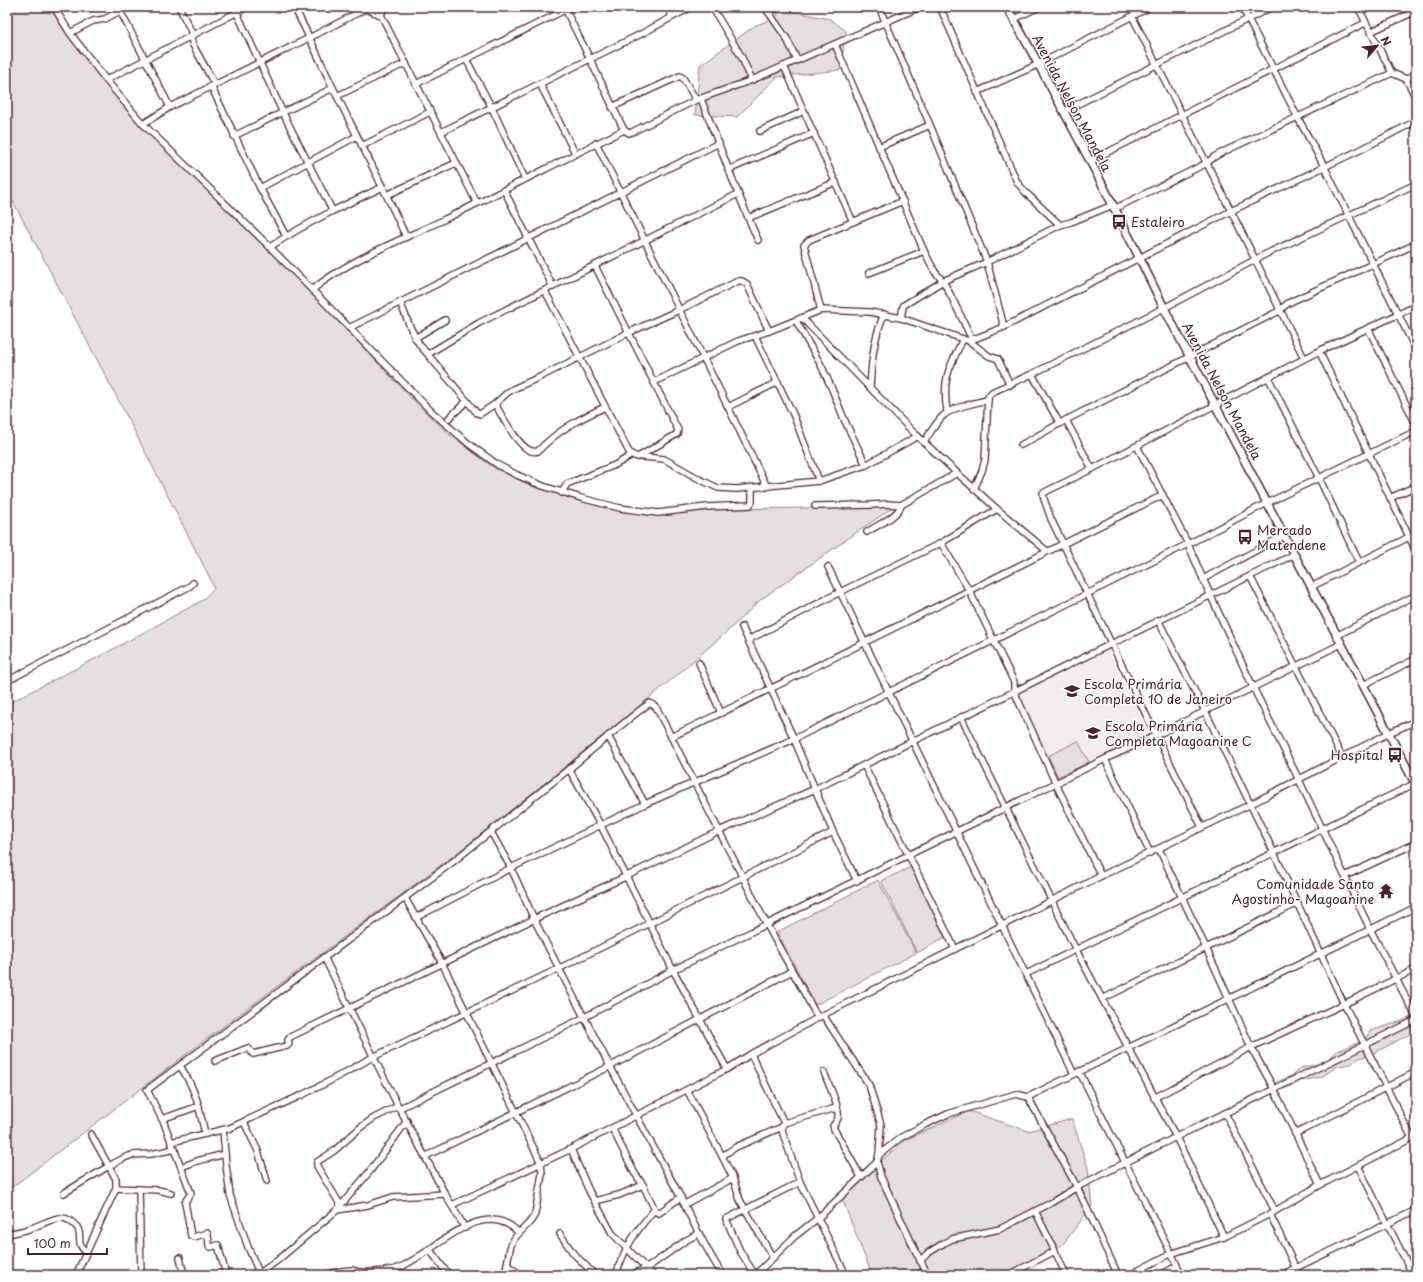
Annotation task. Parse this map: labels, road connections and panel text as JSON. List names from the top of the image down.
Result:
{
  "streets": {
    "street": ["Avenida Nelson Mandela"]
  },
  "places": {
    "bus stop": ["Estaleiro", "Mercado Matendene", "Hospital"],
    "school or university": ["Escola Primária Completa 10 de Janeiro", "Escola Primária Completa Magoanine C"],
    "temple": ["Comunidade Santo Agostinho- Magoanine"]
  },
  "scale_bar": "100 m",
  "north": "top right"
}
